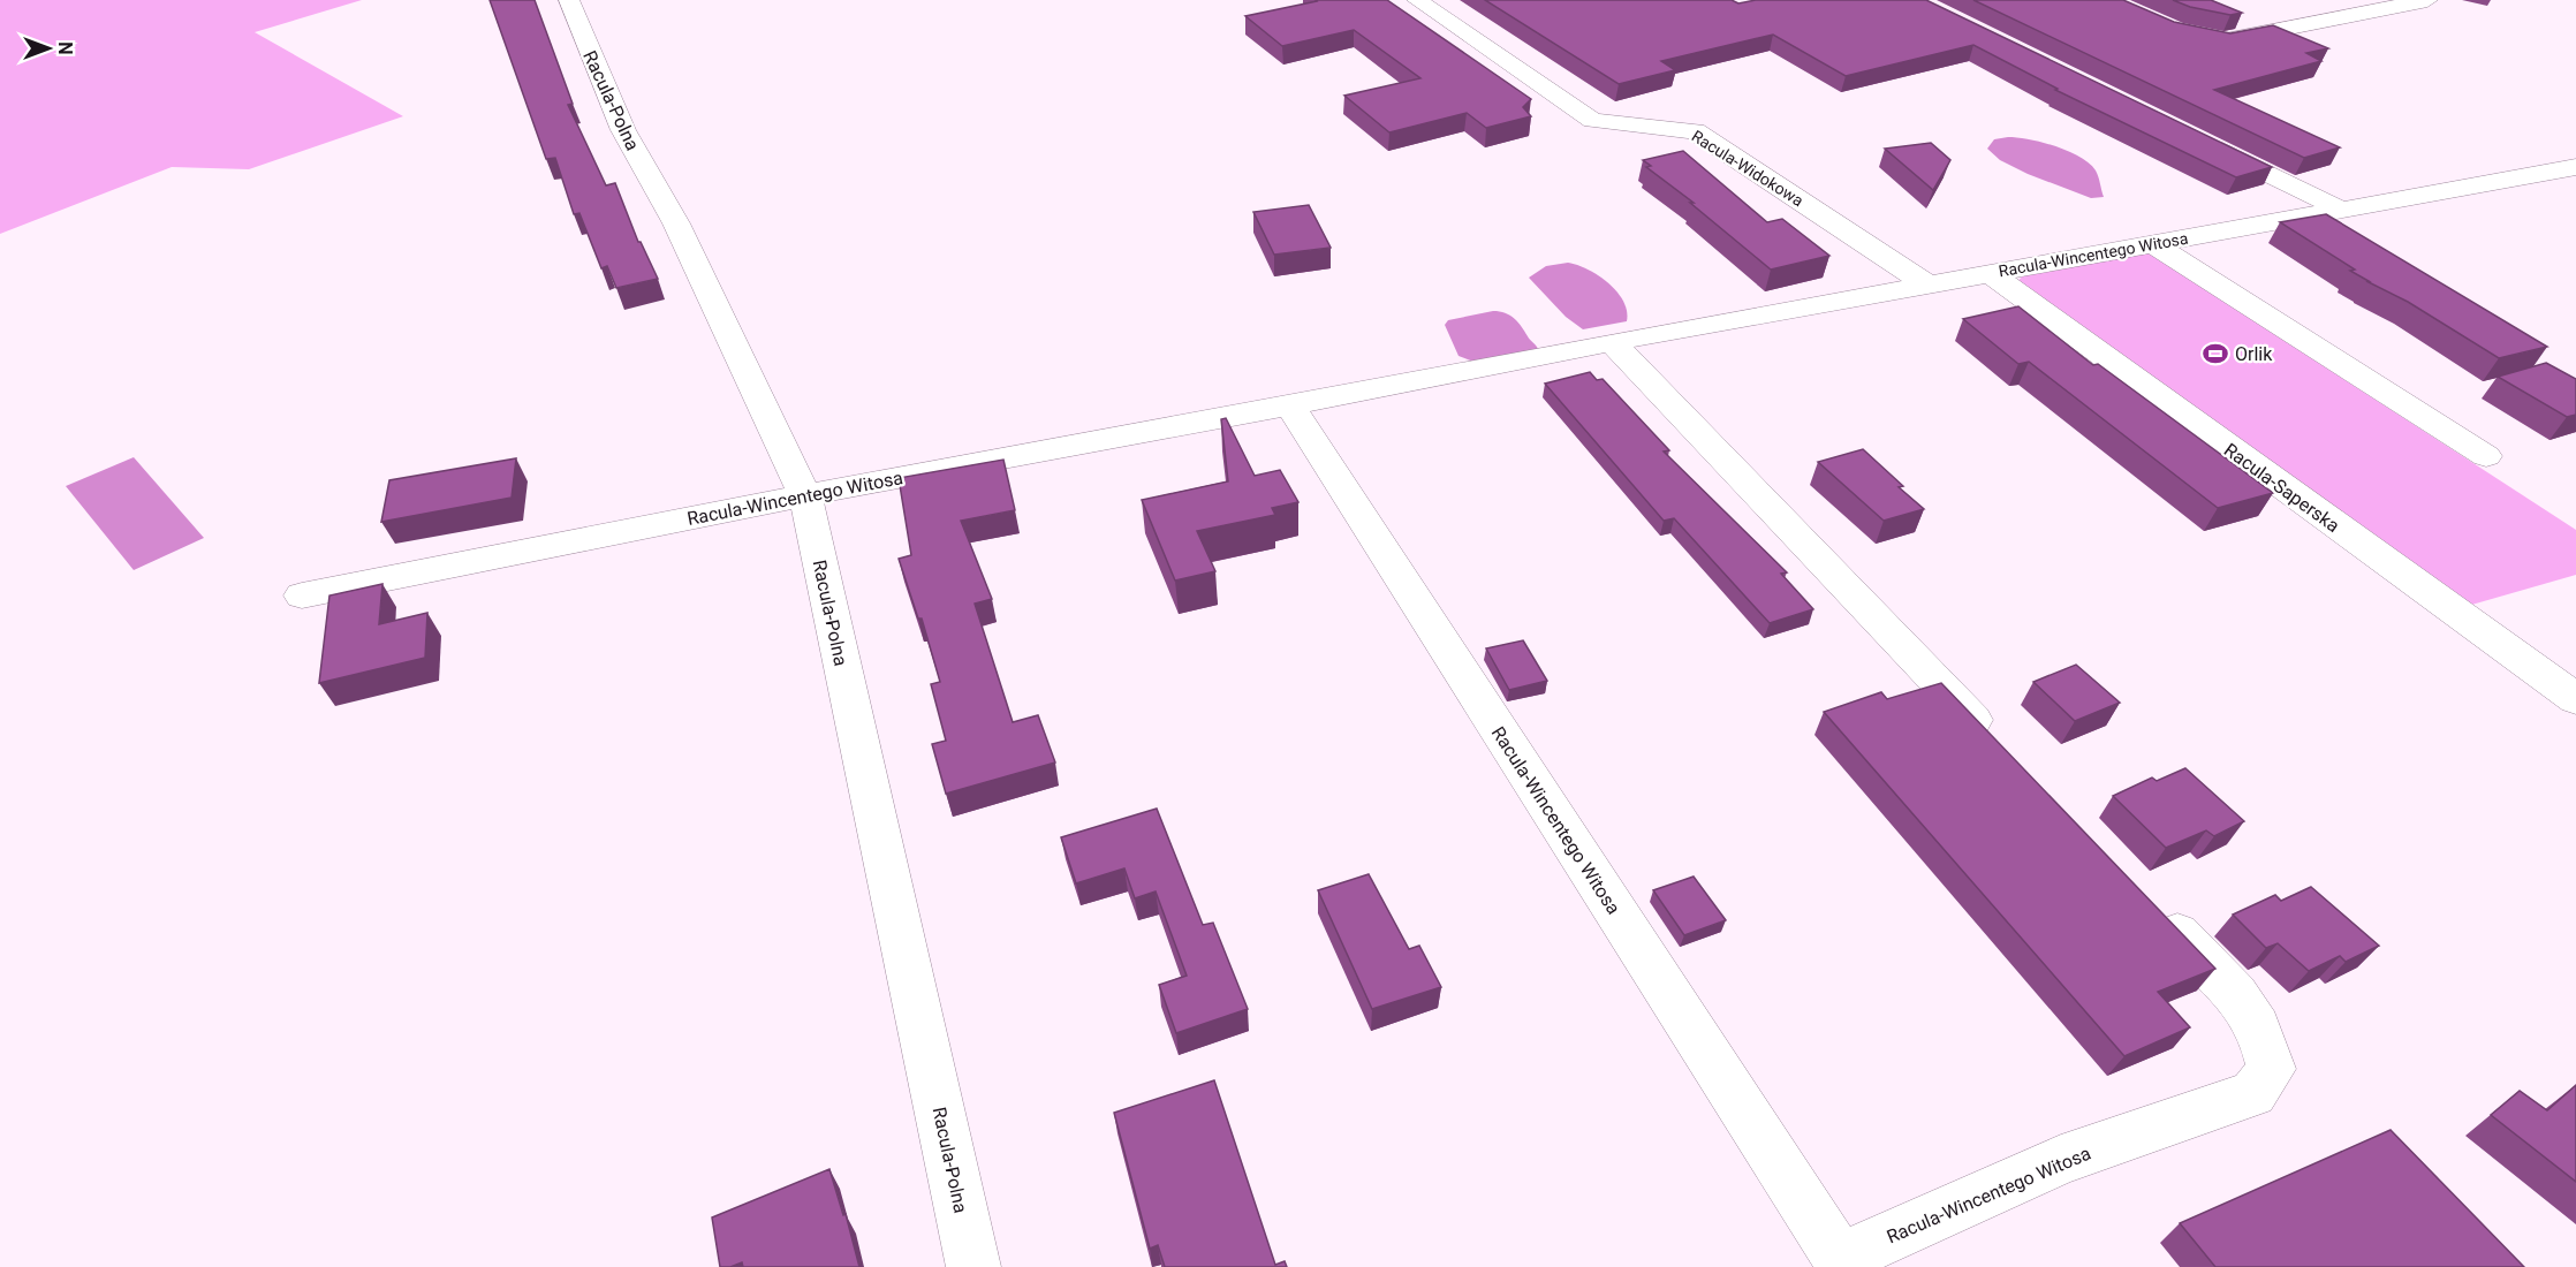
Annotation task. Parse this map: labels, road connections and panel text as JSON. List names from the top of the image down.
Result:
{
  "streets": {
    "street": [
      "Racula-Polna",
      "Racula-Widokowa",
      "Racula-Wincentego Witosa",
      "Racula-Saperska"
    ]
  },
  "crossings": [
    ["Racula-Polna", "Racula-Wincentego Witosa"],
    ["Racula-Widokowa", "Racula-Wincentego Witosa"],
    ["Racula-Wincentego Witosa", "Racula-Saperska"]
  ],
  "places": {
    "sports": ["Orlik"]
  },
  "north": "right"
}
